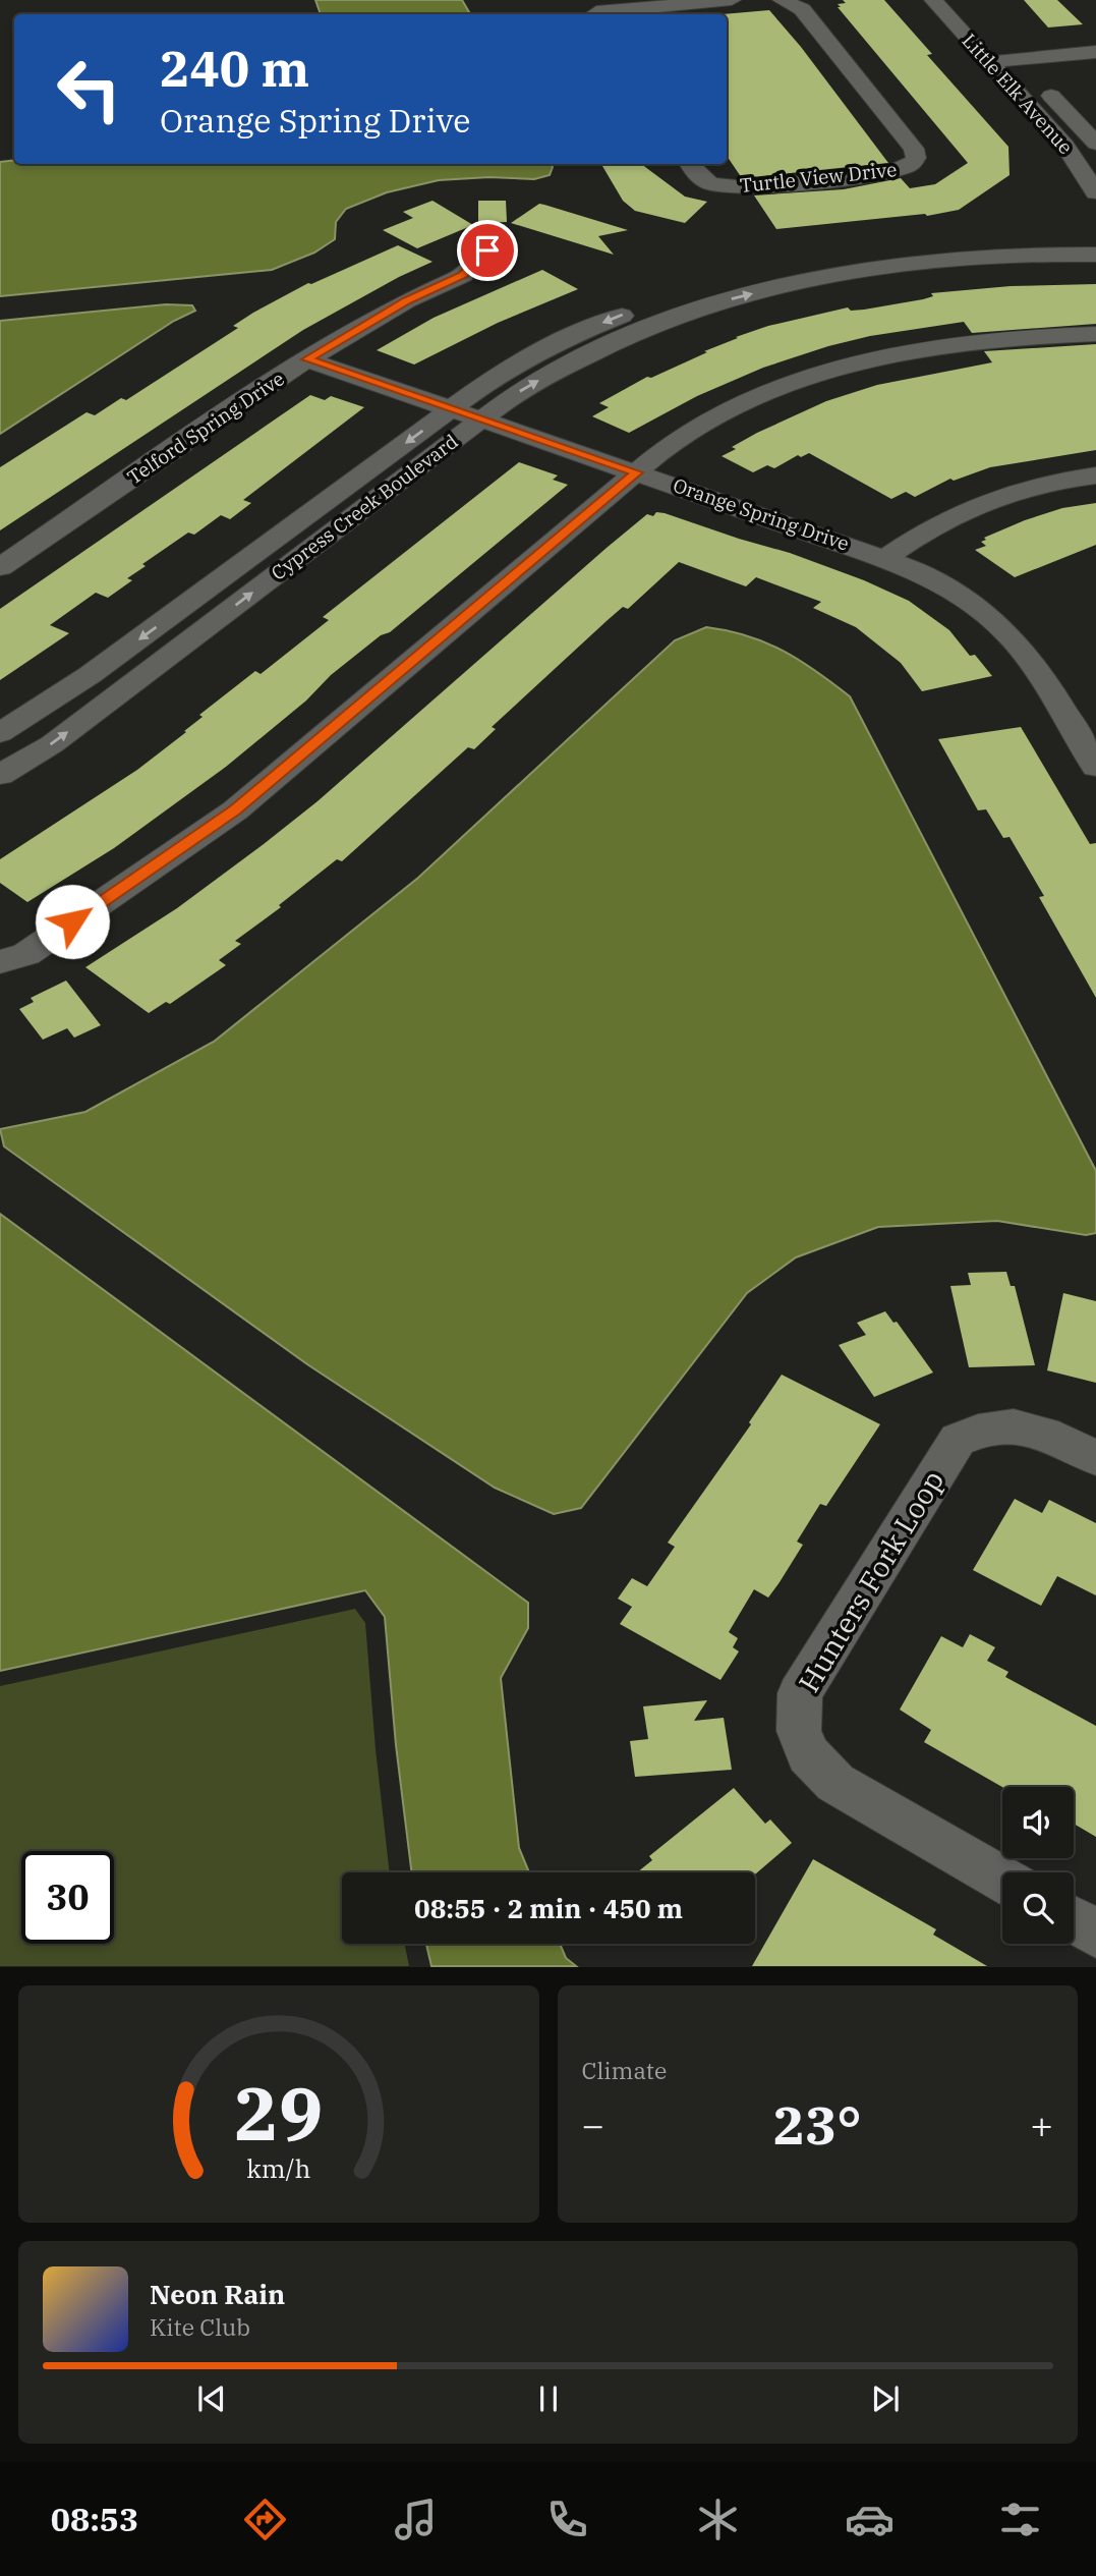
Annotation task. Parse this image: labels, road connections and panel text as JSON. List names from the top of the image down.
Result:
{
  "streets": {
    "street": [
      "Little Elk Avenue",
      "Turtle View Drive",
      "Telford Spring Drive",
      "Cypress Creek Boulevard",
      "Orange Spring Drive",
      "Hunters Fork Loop"
    ]
  },
  "crossings": [
    ["Telford Spring Drive", "Orange Spring Drive"],
    ["Cypress Creek Boulevard", "Orange Spring Drive"]
  ],
  "page": {
    "turn": ["240 m", "Orange Spring Drive"],
    "limit": "30",
    "trip": "08:55 · 2 min · 450 m",
    "tile": "Climate",
    "heat": ["−", "23°", "+"],
    "song": ["Neon Rain", "Kite Club"],
    "tabs": "08:53",
    "gauge": ["29", "km/h"]
  }
}
